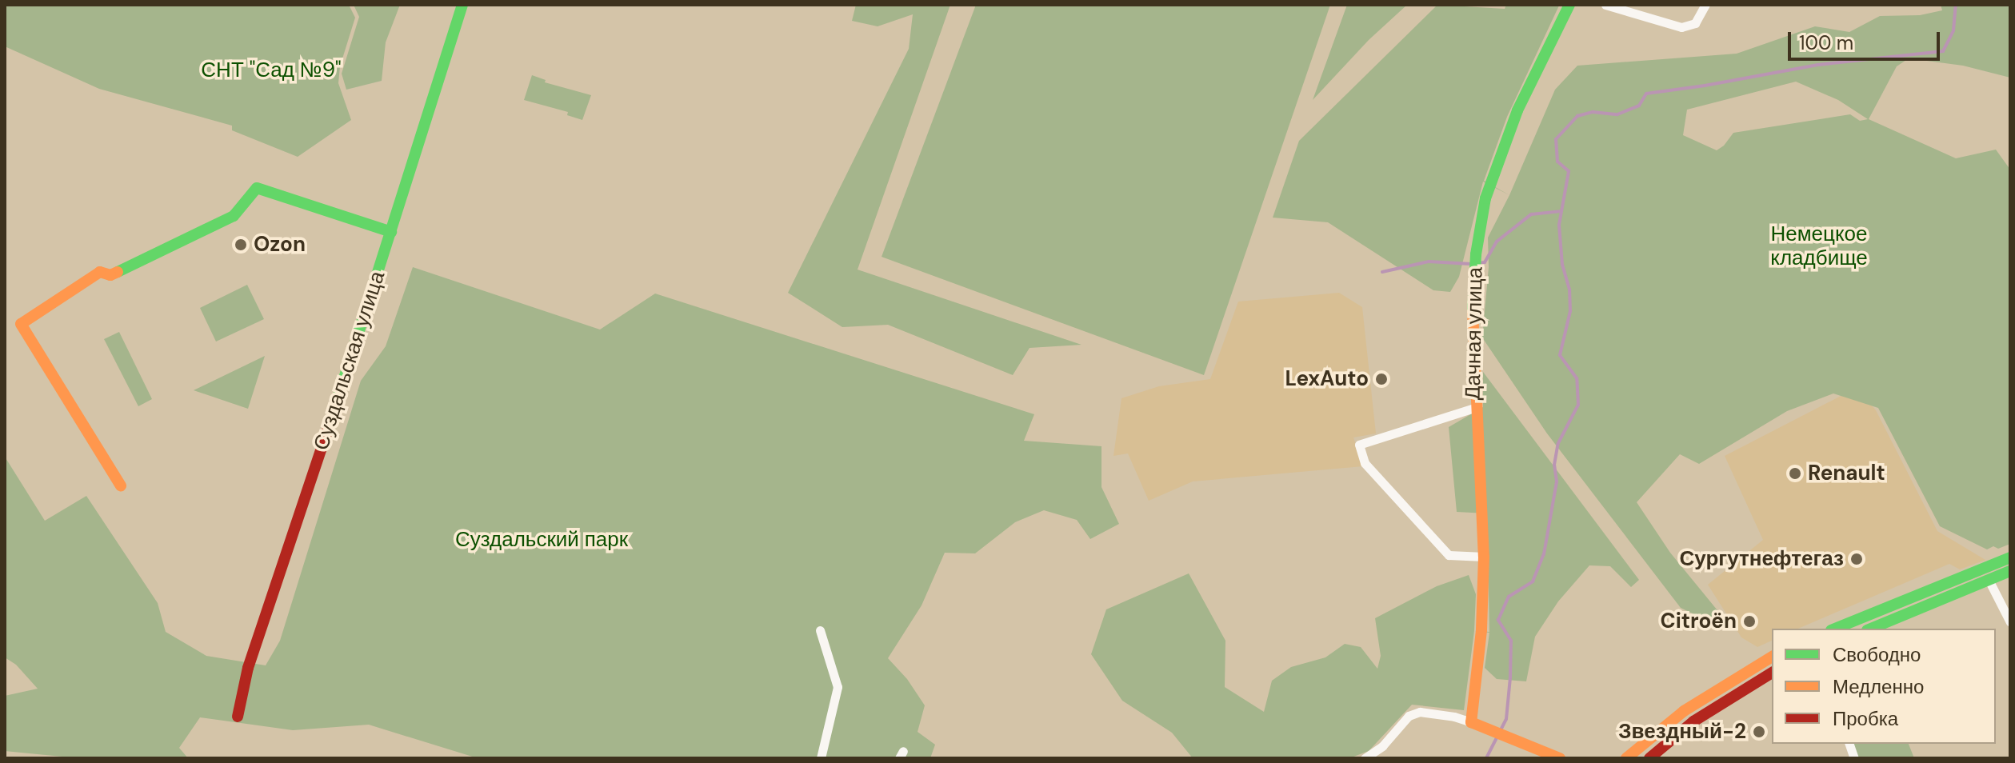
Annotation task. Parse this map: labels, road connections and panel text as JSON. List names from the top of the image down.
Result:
{
  "streets": {
    "street": ["Дачная улица", "Суздальская улица"]
  },
  "parks": ["СНТ \"Сад №9\"", "Немецкое кладбище", "Суздальский парк"],
  "places": [
    "Ozon",
    "LexAuto",
    "Renault",
    "Сургутнефтегаз",
    "Citroën",
    "Звездный-2"
  ],
  "legend": ["Свободно", "Медленно", "Пробка"],
  "scale_bar": "100 m"
}
